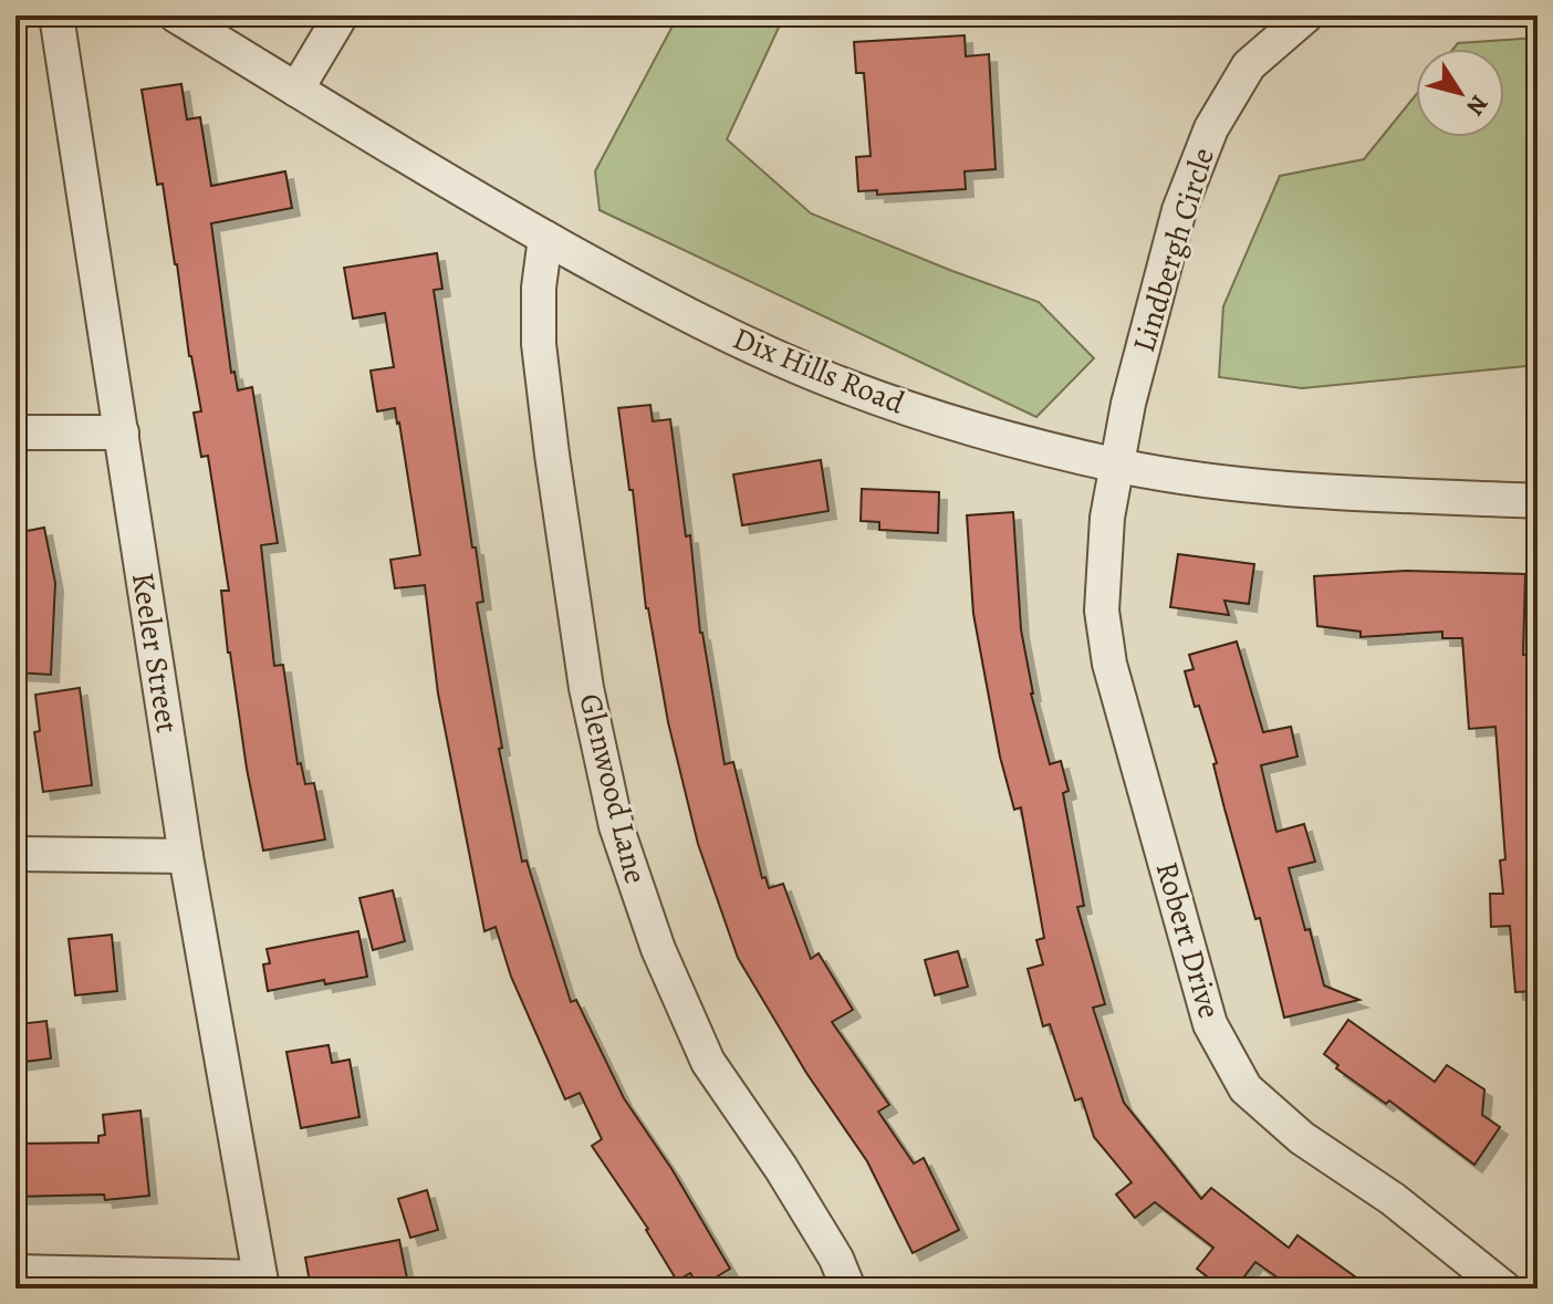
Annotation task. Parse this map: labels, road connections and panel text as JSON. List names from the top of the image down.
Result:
{
  "streets": {
    "street": [
      "Lindbergh Circle",
      "Dix Hills Road",
      "Keeler Street",
      "Glenwood Lane",
      "Robert Drive"
    ]
  },
  "crossings": [
    ["Lindbergh Circle", "Dix Hills Road"],
    ["Lindbergh Circle", "Robert Drive"],
    ["Dix Hills Road", "Glenwood Lane"],
    ["Dix Hills Road", "Robert Drive"]
  ],
  "north": "bottom right"
}
